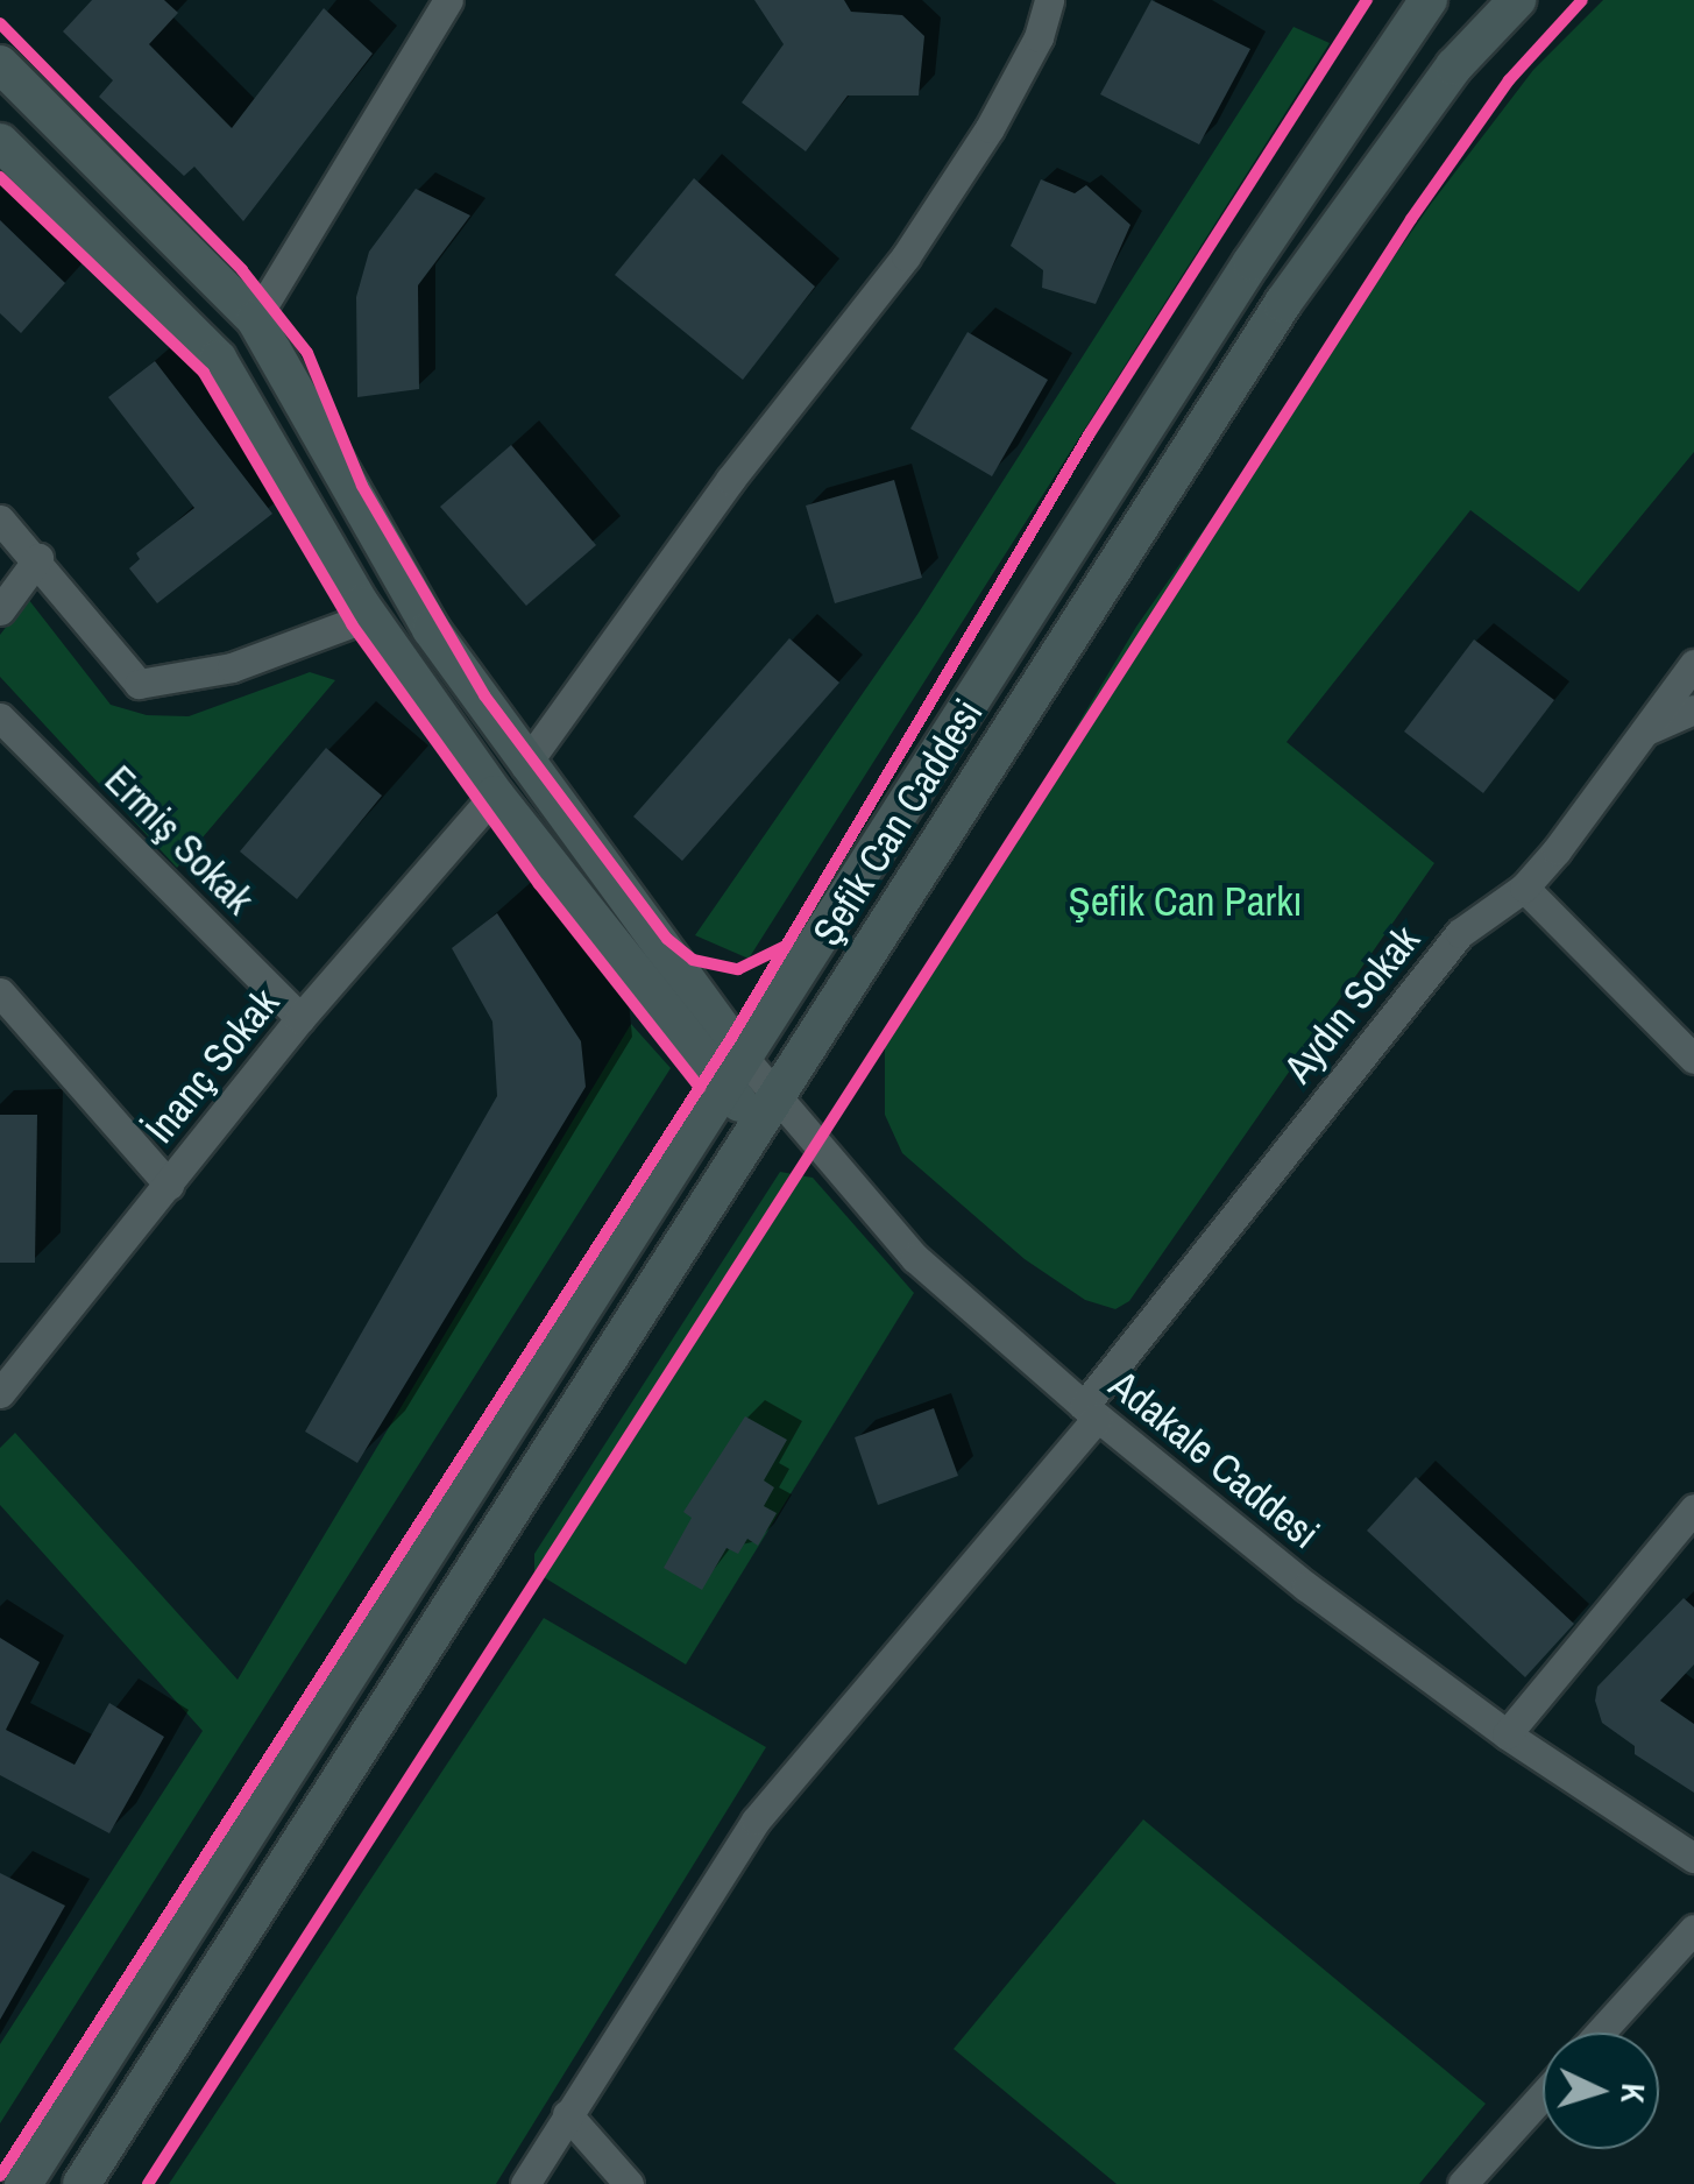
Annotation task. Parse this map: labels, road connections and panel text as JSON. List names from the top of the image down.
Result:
{
  "streets": {
    "main road": ["Şefik Can Caddesi"],
    "street": [
      "Ermiş Sokak",
      "Aydın Sokak",
      "İnanç Sokak",
      "Adakale Caddesi"
    ]
  },
  "crossings": [
    ["Şefik Can Caddesi", "Adakale Caddesi"],
    ["Ermiş Sokak", "İnanç Sokak"],
    ["Aydın Sokak", "Adakale Caddesi"]
  ],
  "parks": ["Şefik Can Parkı"],
  "north": "right"
}
